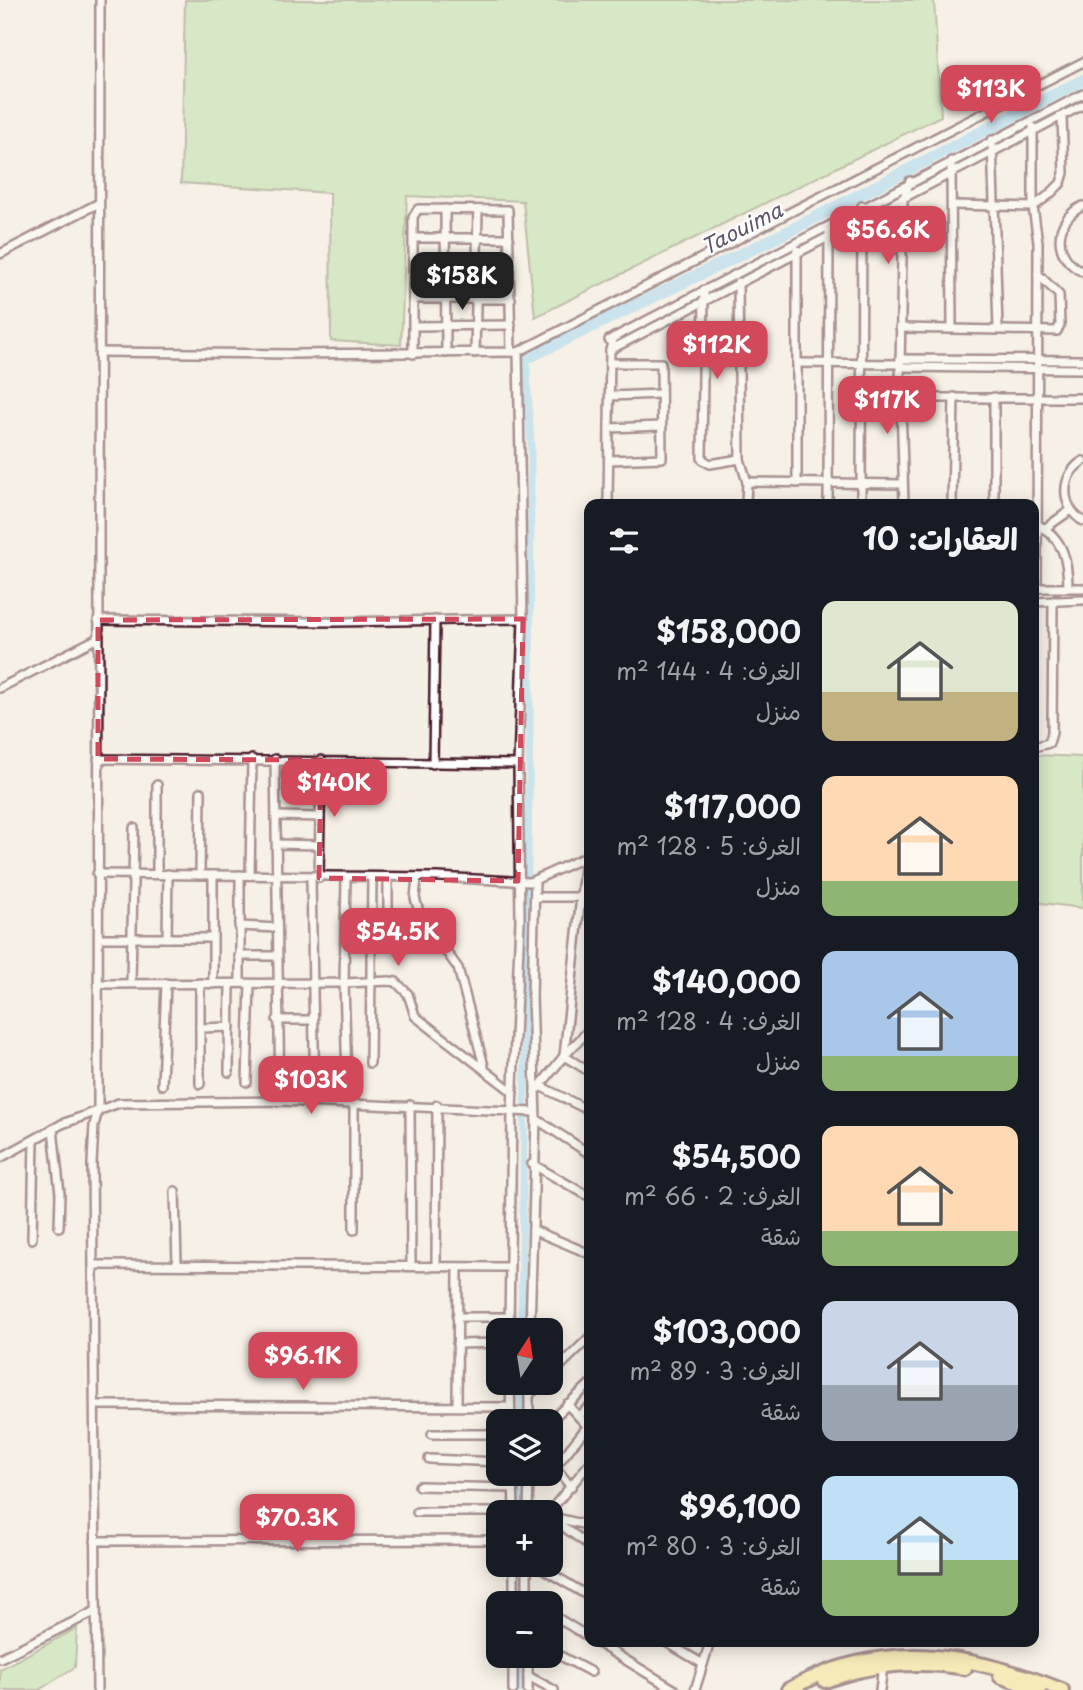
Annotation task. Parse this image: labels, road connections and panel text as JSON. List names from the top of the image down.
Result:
{
  "water": ["Taouima"],
  "north": "top",
  "page": {
    "price": [
      "$113K",
      "$56.6K",
      "$158K",
      "$112K",
      "$117K",
      "$140K",
      "$54.5K",
      "$103K",
      "$96.1K",
      "$70.3K"
    ],
    "heading": "العقارات: 10",
    "list": [
      {
        "name": "$158,000",
        "note": "الغرف: 4 · 144 m² · منزل"
      },
      {
        "name": "$117,000",
        "note": "الغرف: 5 · 128 m² · منزل"
      },
      {
        "name": "$140,000",
        "note": "الغرف: 4 · 128 m² · منزل"
      },
      {
        "name": "$54,500",
        "note": "الغرف: 2 · 66 m² · شقة"
      },
      {
        "name": "$103,000",
        "note": "الغرف: 3 · 89 m² · شقة"
      },
      {
        "name": "$96,100",
        "note": "الغرف: 3 · 80 m² · شقة"
      }
    ],
    "map_buttons": ["+", "−"]
  }
}
